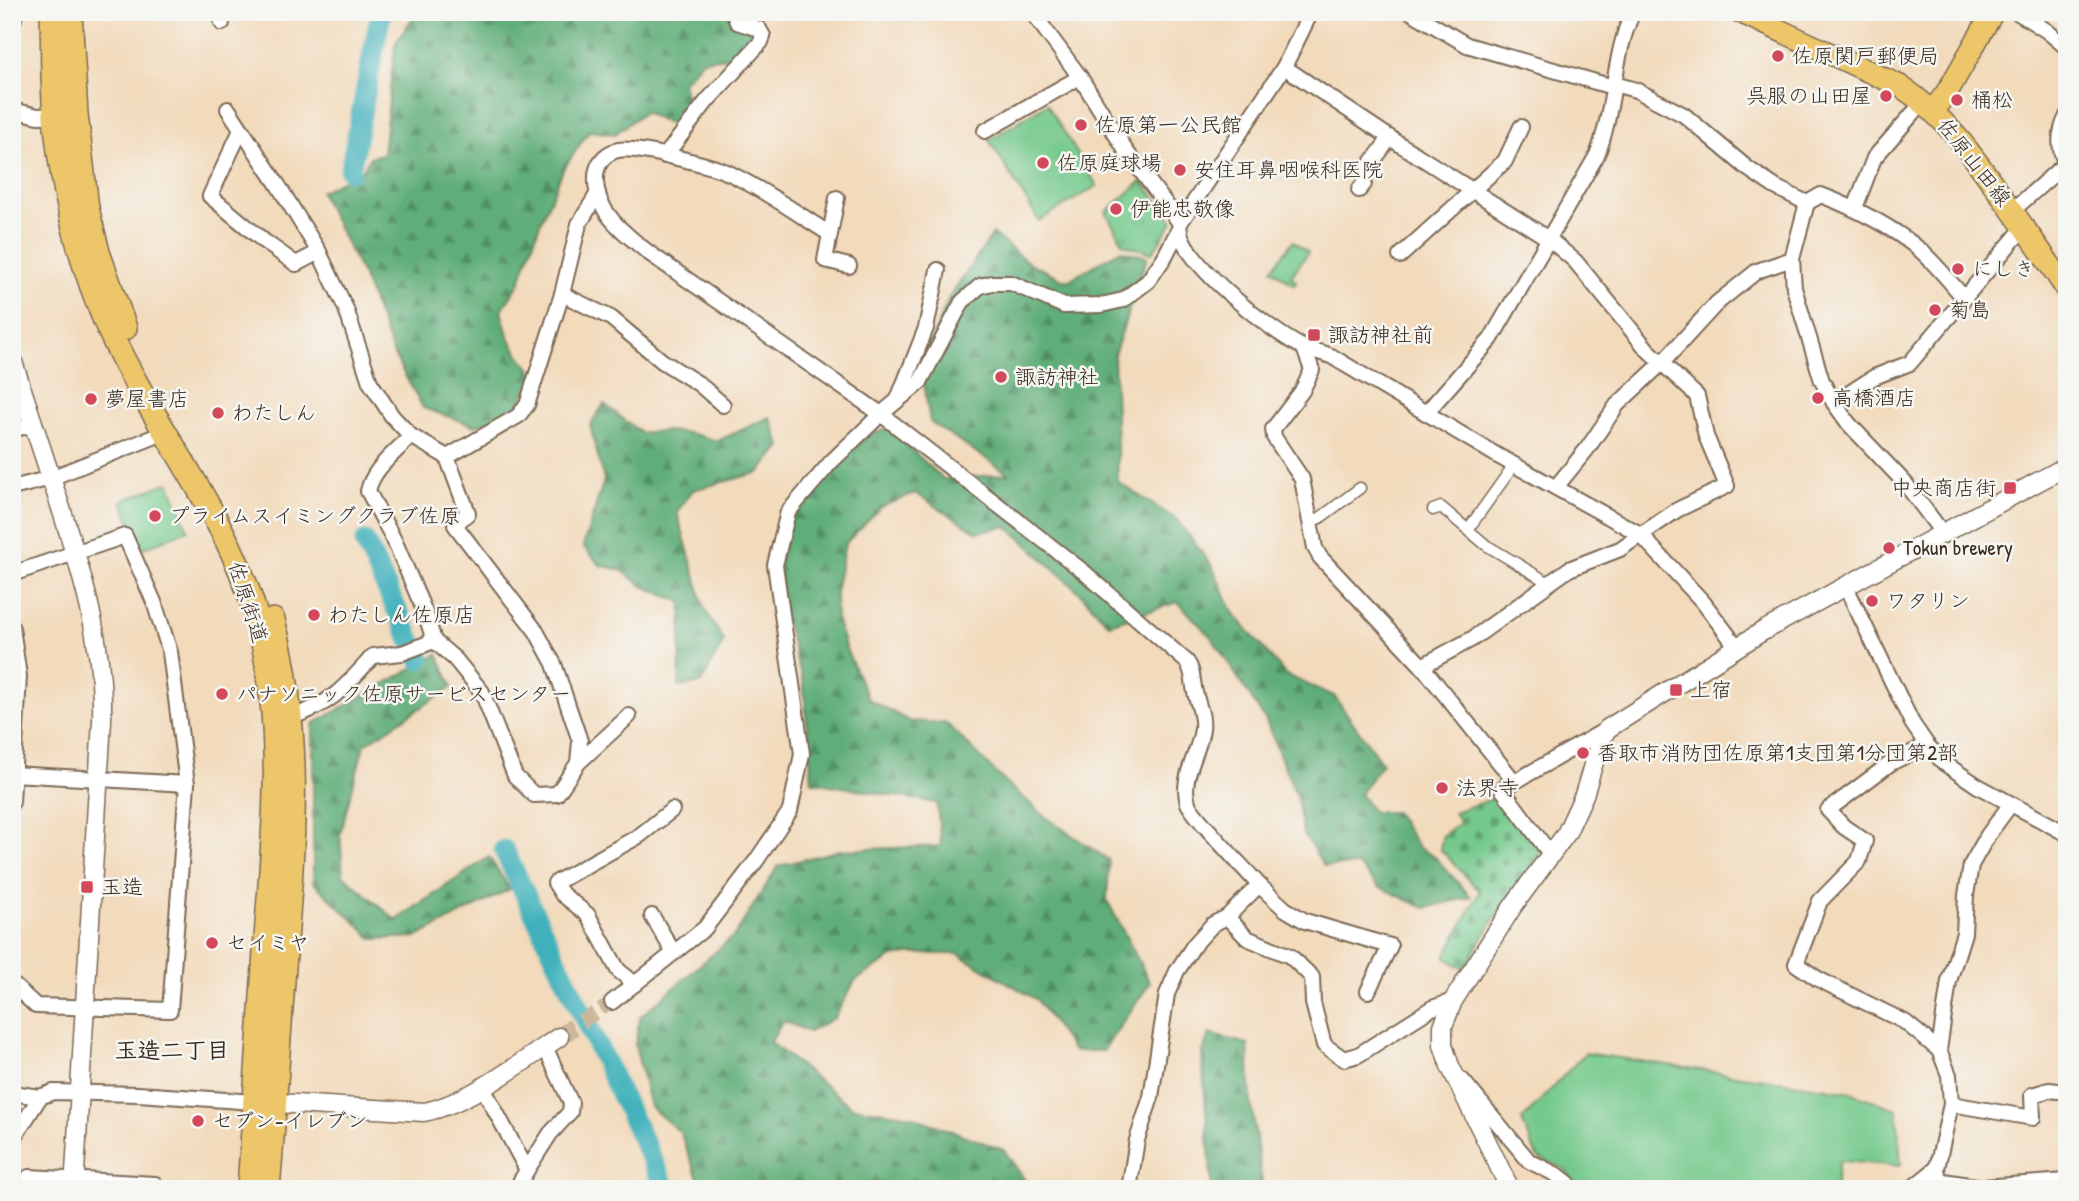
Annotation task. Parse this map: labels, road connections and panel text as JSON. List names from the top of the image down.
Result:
{
  "streets": {
    "highway": ["佐原街道"],
    "main road": ["佐原山田線"]
  },
  "districts": ["玉造二丁目"],
  "places": {
    "other": [
      "佐原関戸郵便局",
      "呉服の山田屋",
      "桶松",
      "佐原第一公民館",
      "佐原庭球場",
      "安住耳鼻咽喉科医院",
      "伊能忠敬像",
      "にしき",
      "菊島",
      "諏訪神社",
      "高橋酒店",
      "夢屋書店",
      "わたしん",
      "プライムスイミングクラブ佐原",
      "Tokun brewery",
      "ワタリン",
      "わたしん佐原店",
      "パナソニック佐原サービスセンター",
      "香取市消防団佐原第1支団第1分団第2部",
      "法界寺",
      "セイミヤ",
      "セブン-イレブン"
    ],
    "transit": [
      "諏訪神社前",
      "中央商店街",
      "上宿",
      "玉造"
    ]
  }
}
